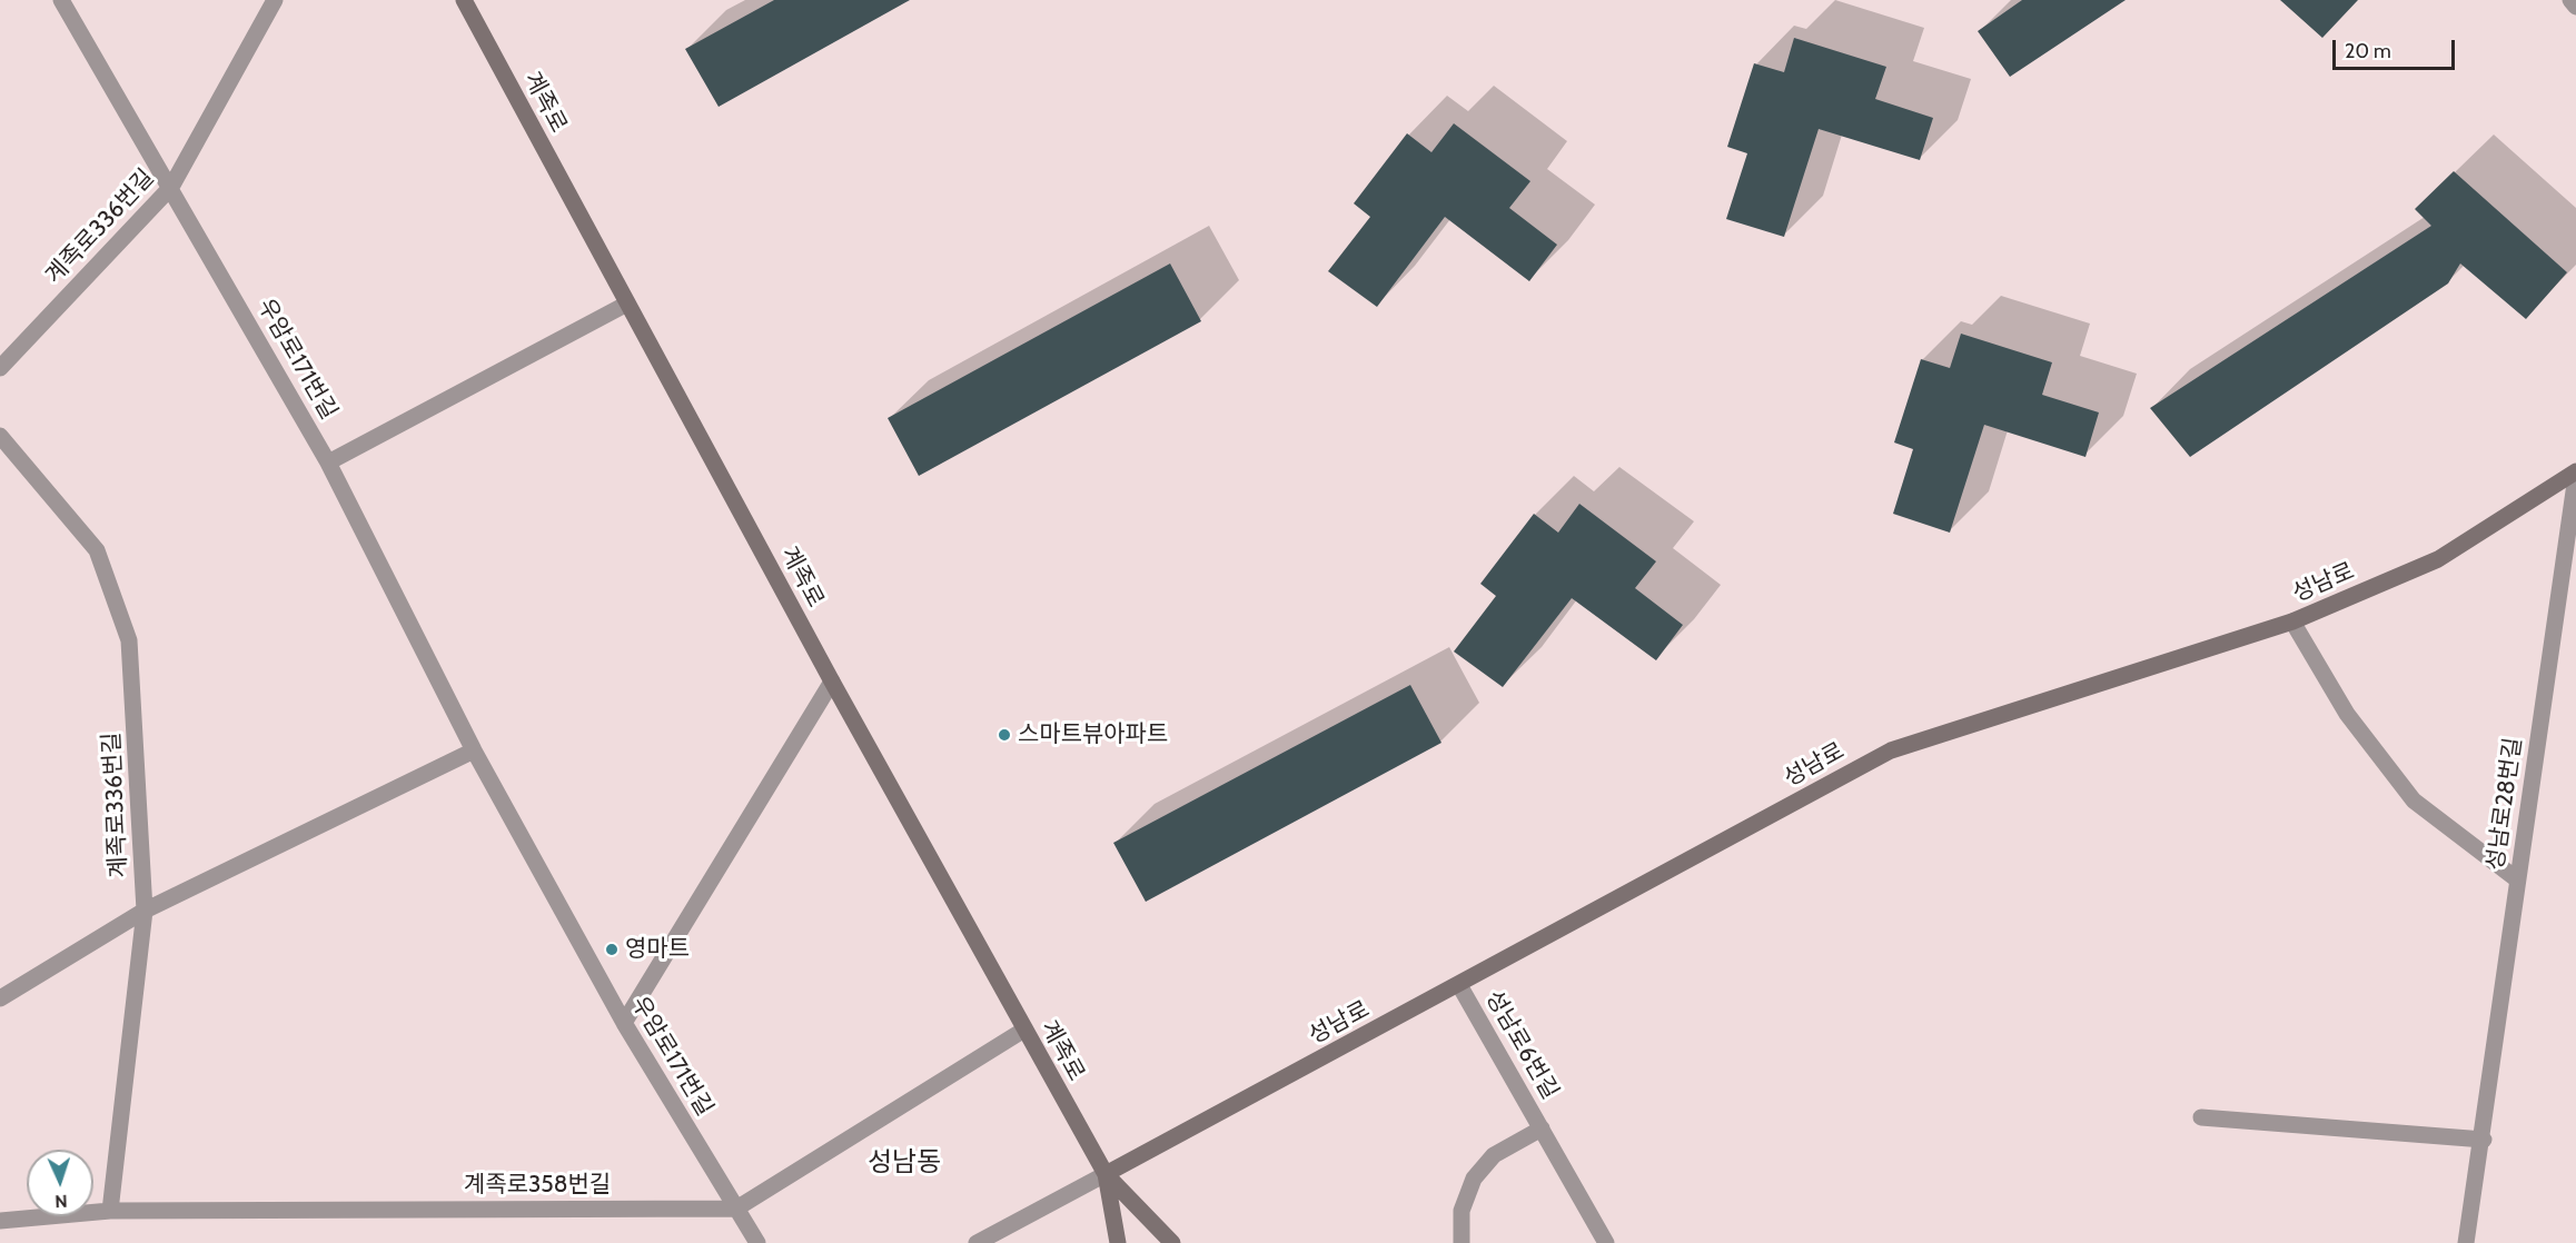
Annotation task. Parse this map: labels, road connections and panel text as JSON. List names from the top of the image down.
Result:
{
  "streets": {
    "main road": ["계족로", "성남로"],
    "street": [
      "계족로336번길",
      "우암로171번길",
      "성남로28번길",
      "성남로6번길",
      "계족로358번길"
    ]
  },
  "crossings": [
    ["계족로", "성남로"],
    ["계족로336번길", "우암로171번길"],
    ["계족로336번길", "계족로358번길"],
    ["우암로171번길", "계족로358번길"],
    ["성남로", "성남로28번길"],
    ["성남로", "성남로6번길"]
  ],
  "districts": ["성남동"],
  "places": ["스마트뷰아파트", "영마트"],
  "scale_bar": "20 m",
  "north": "bottom"
}
